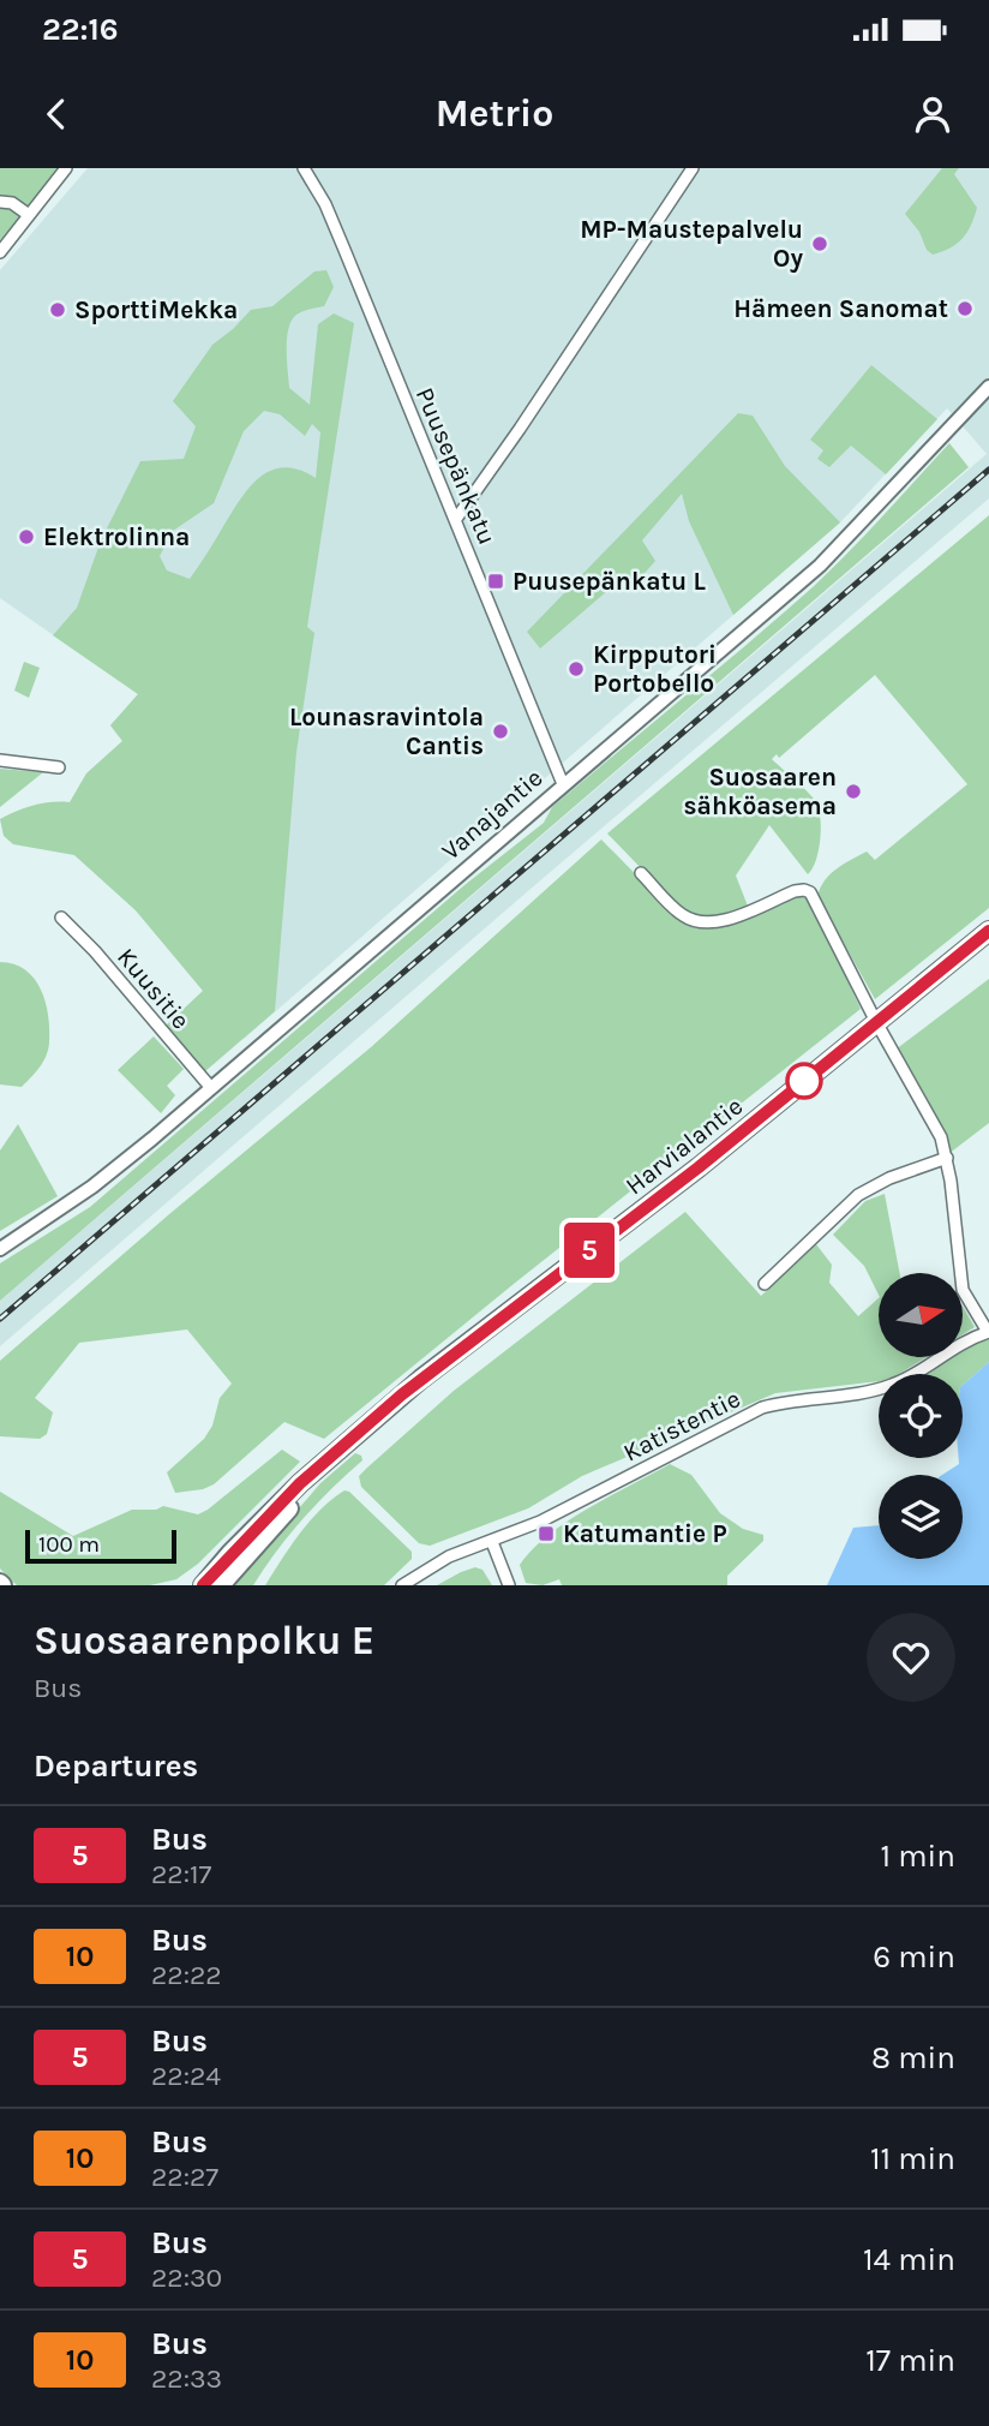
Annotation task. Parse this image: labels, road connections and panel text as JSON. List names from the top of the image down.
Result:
{
  "streets": {
    "highway": ["Harvialantie"],
    "street": [
      "Puusepänkatu",
      "Vanajantie",
      "Kuusitie",
      "Katistentie"
    ]
  },
  "crossings": [
    ["Puusepänkatu", "Vanajantie"],
    ["Vanajantie", "Kuusitie"]
  ],
  "places": {
    "other": [
      "MP-Maustepalvelu Oy",
      "Hämeen Sanomat",
      "SporttiMekka",
      "Elektrolinna",
      "Kirpputori Portobello",
      "Lounasravintola Cantis",
      "Suosaaren sähköasema"
    ],
    "transit": ["Puusepänkatu L", "Katumantie P"]
  },
  "lines": ["bus line 5"],
  "scale_bar": "100 m",
  "north": "right",
  "page": {
    "status": "22:16",
    "header": "Metrio",
    "on_map": "5",
    "scale": "100 m",
    "heading": [
      ["Suosaarenpolku E", "Bus"],
      "Departures"
    ],
    "list": [
      {
        "mark": "5",
        "name": "Bus",
        "note": "22:17",
        "value": "1 min"
      },
      {
        "mark": "10",
        "name": "Bus",
        "note": "22:22",
        "value": "6 min"
      },
      {
        "mark": "5",
        "name": "Bus",
        "note": "22:24",
        "value": "8 min"
      },
      {
        "mark": "10",
        "name": "Bus",
        "note": "22:27",
        "value": "11 min"
      },
      {
        "mark": "5",
        "name": "Bus",
        "note": "22:30",
        "value": "14 min"
      },
      {
        "mark": "10",
        "name": "Bus",
        "note": "22:33",
        "value": "17 min"
      }
    ]
  }
}
